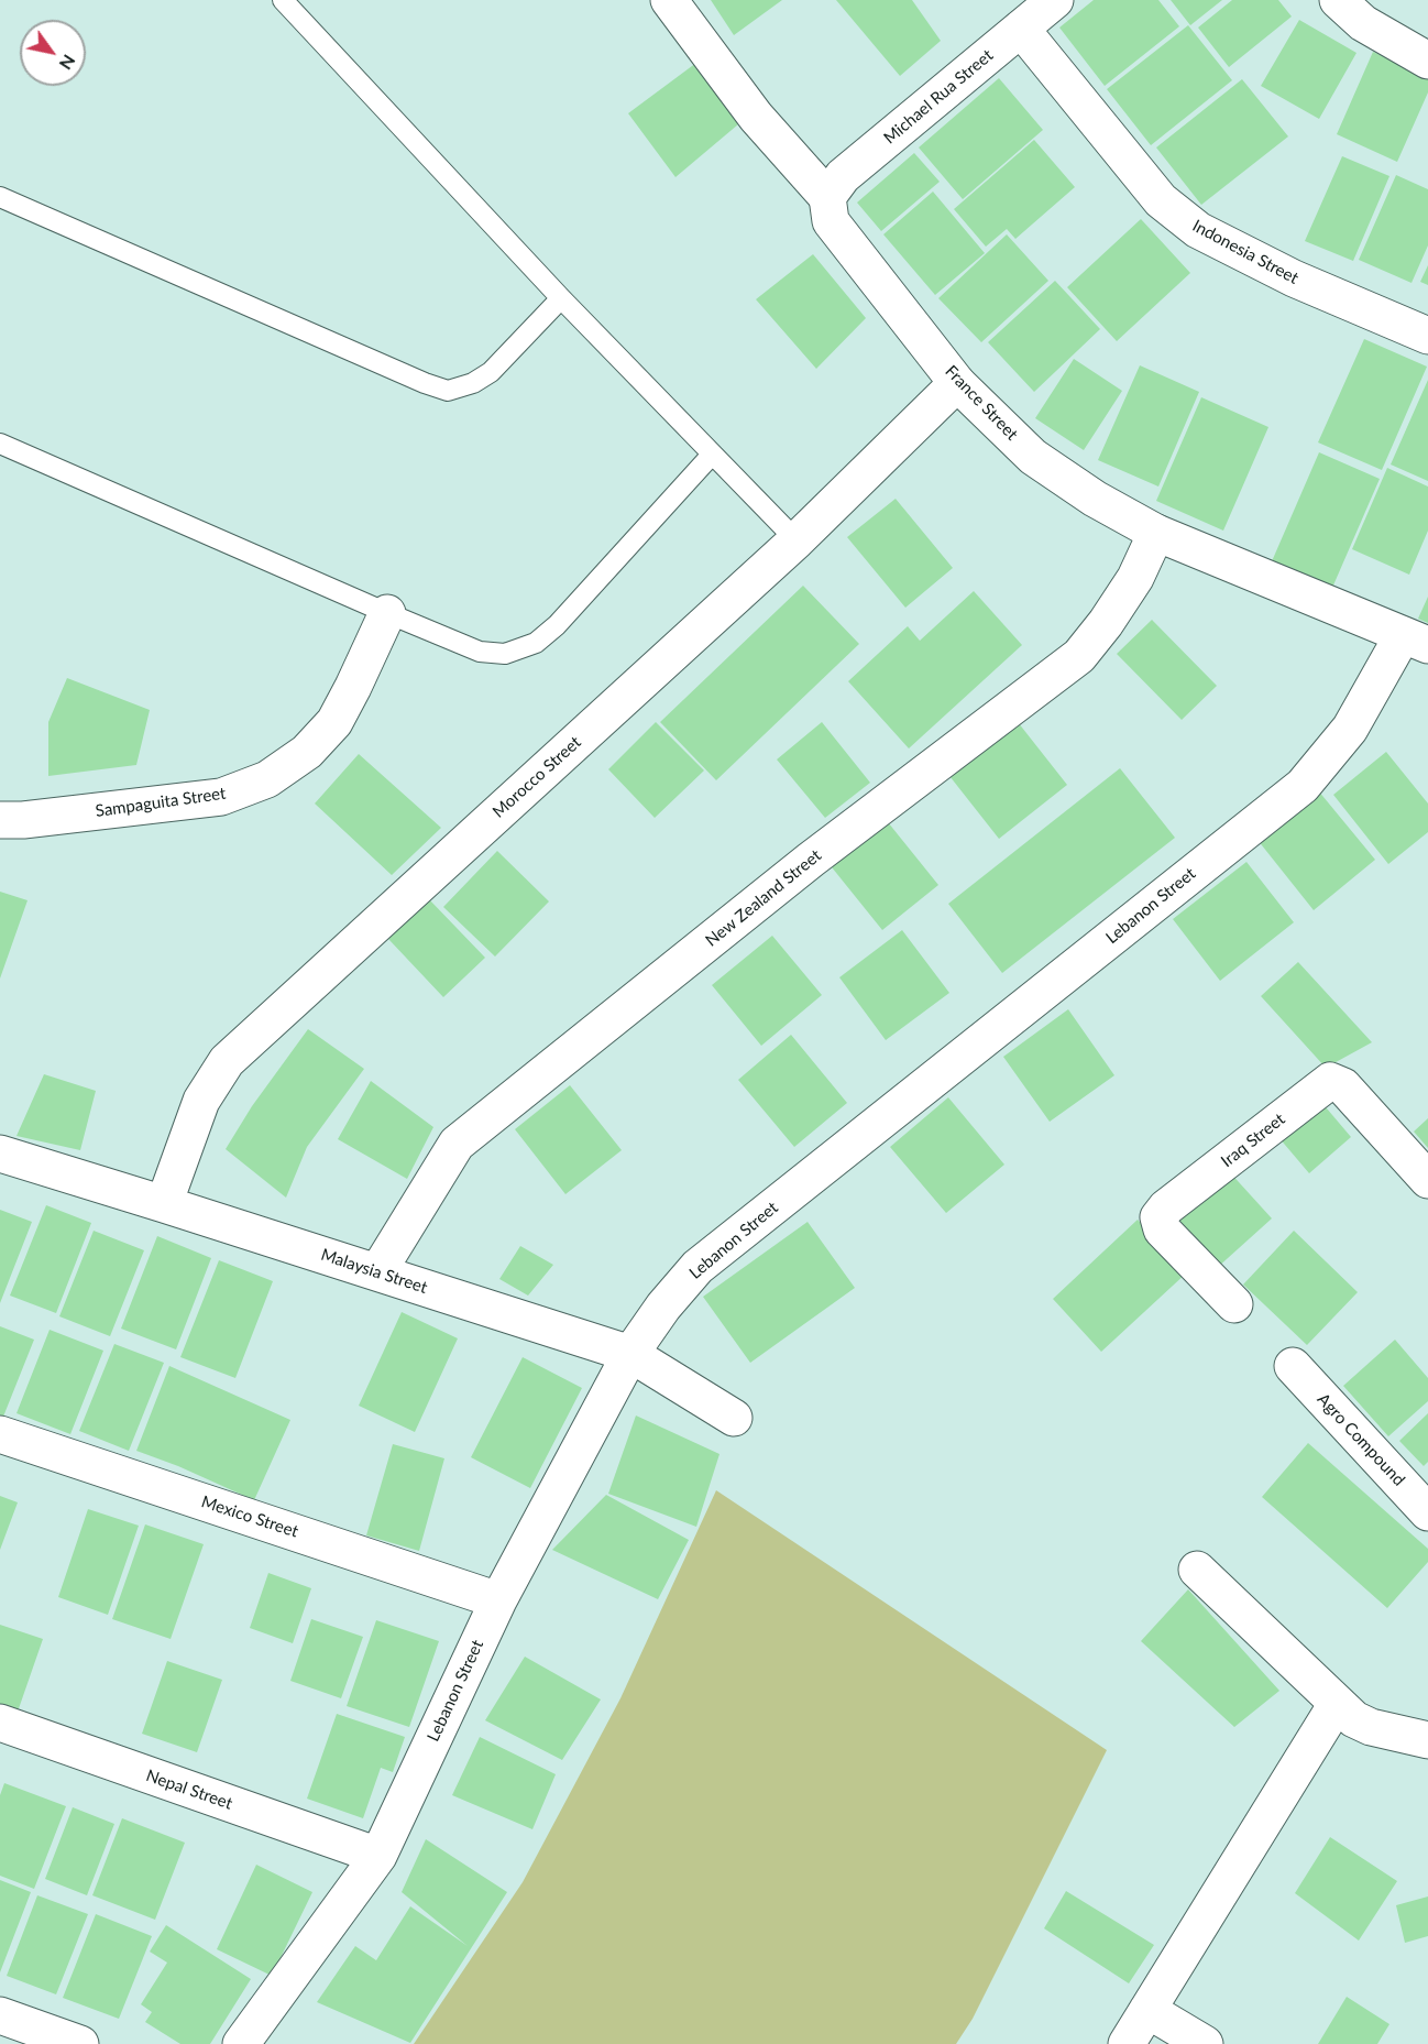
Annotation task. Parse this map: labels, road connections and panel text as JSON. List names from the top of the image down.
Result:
{
  "streets": {
    "street": [
      "Michael Rua Street",
      "Indonesia Street",
      "France Street",
      "Morocco Street",
      "Sampaguita Street",
      "New Zealand Street",
      "Lebanon Street",
      "Iraq Street",
      "Malaysia Street",
      "Agro Compound",
      "Mexico Street",
      "Nepal Street"
    ]
  },
  "crossings": [
    ["Michael Rua Street", "Indonesia Street"],
    ["Michael Rua Street", "France Street"],
    ["France Street", "Morocco Street"],
    ["France Street", "New Zealand Street"],
    ["France Street", "Lebanon Street"],
    ["Morocco Street", "Malaysia Street"],
    ["New Zealand Street", "Malaysia Street"],
    ["Lebanon Street", "Malaysia Street"],
    ["Lebanon Street", "Mexico Street"],
    ["Lebanon Street", "Nepal Street"]
  ],
  "north": "bottom right"
}
